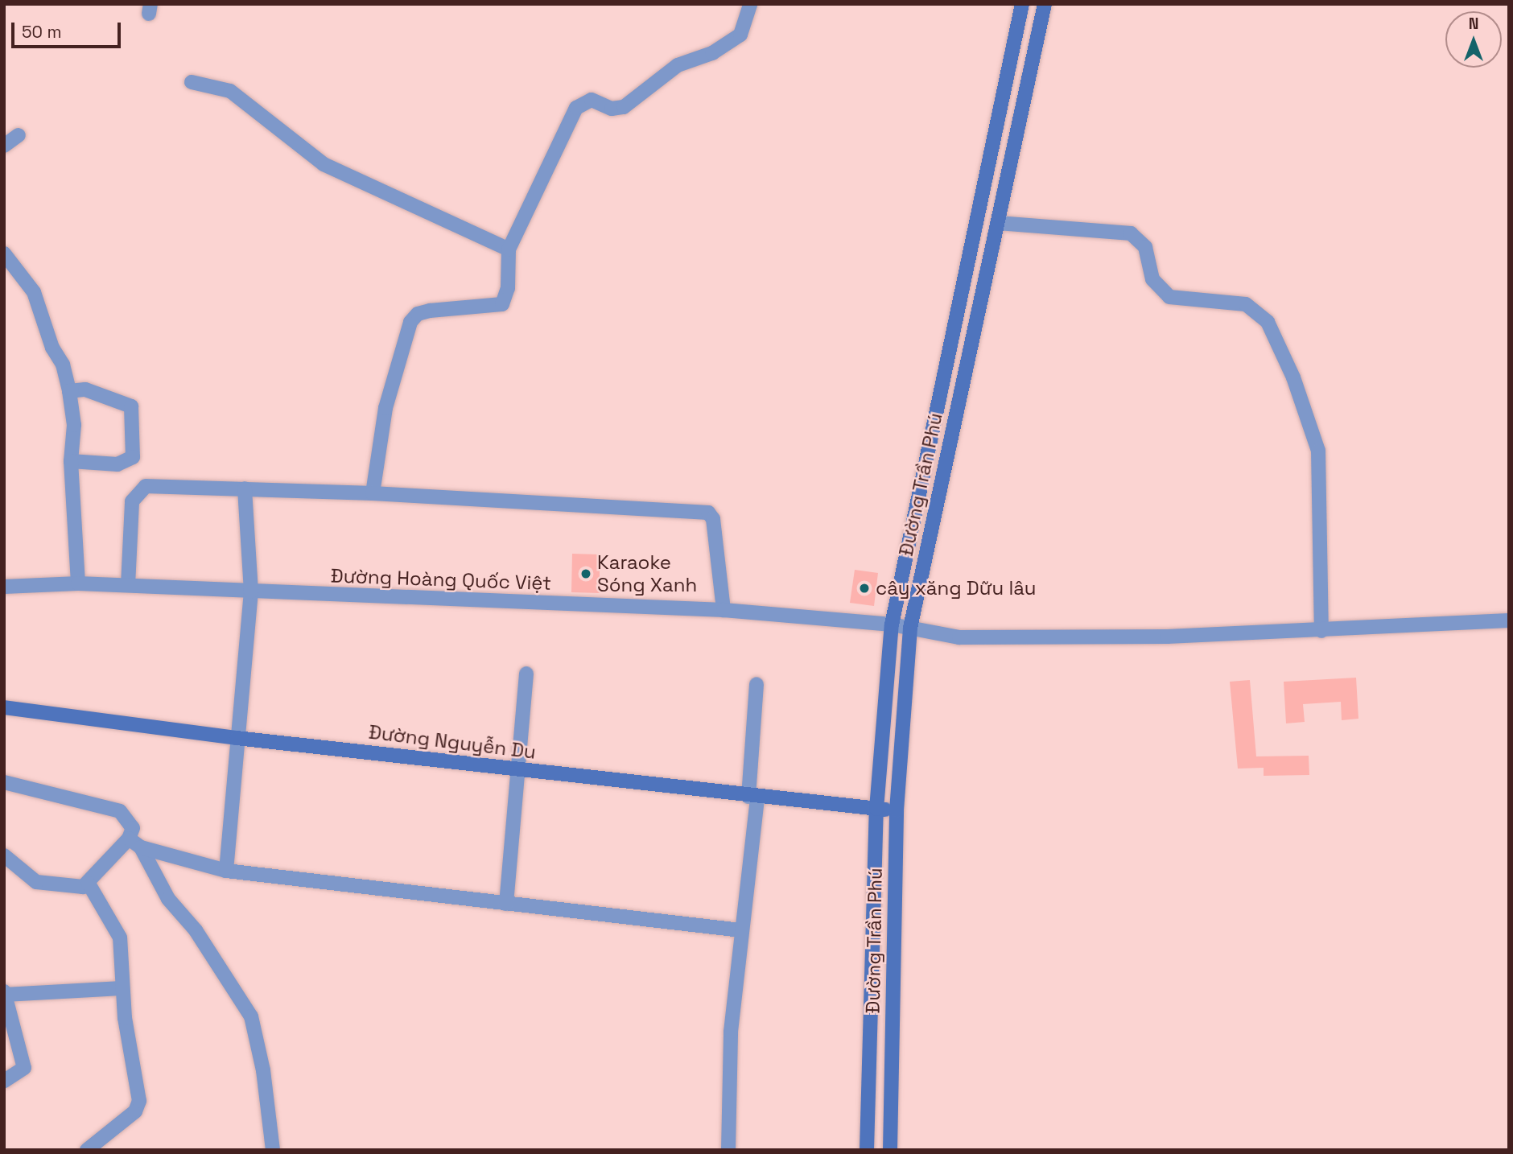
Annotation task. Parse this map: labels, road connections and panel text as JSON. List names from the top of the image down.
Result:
{
  "streets": {
    "main road": ["Đường Trần Phú", "Đường Nguyễn Du"],
    "street": ["Đường Hoàng Quốc Việt"]
  },
  "crossings": [
    ["Đường Trần Phú", "Đường Hoàng Quốc Việt"],
    ["Đường Trần Phú", "Đường Nguyễn Du"]
  ],
  "places": ["Karaoke Sóng Xanh", "cây xăng Dữu lâu"],
  "scale_bar": "50 m",
  "north": "top"
}
